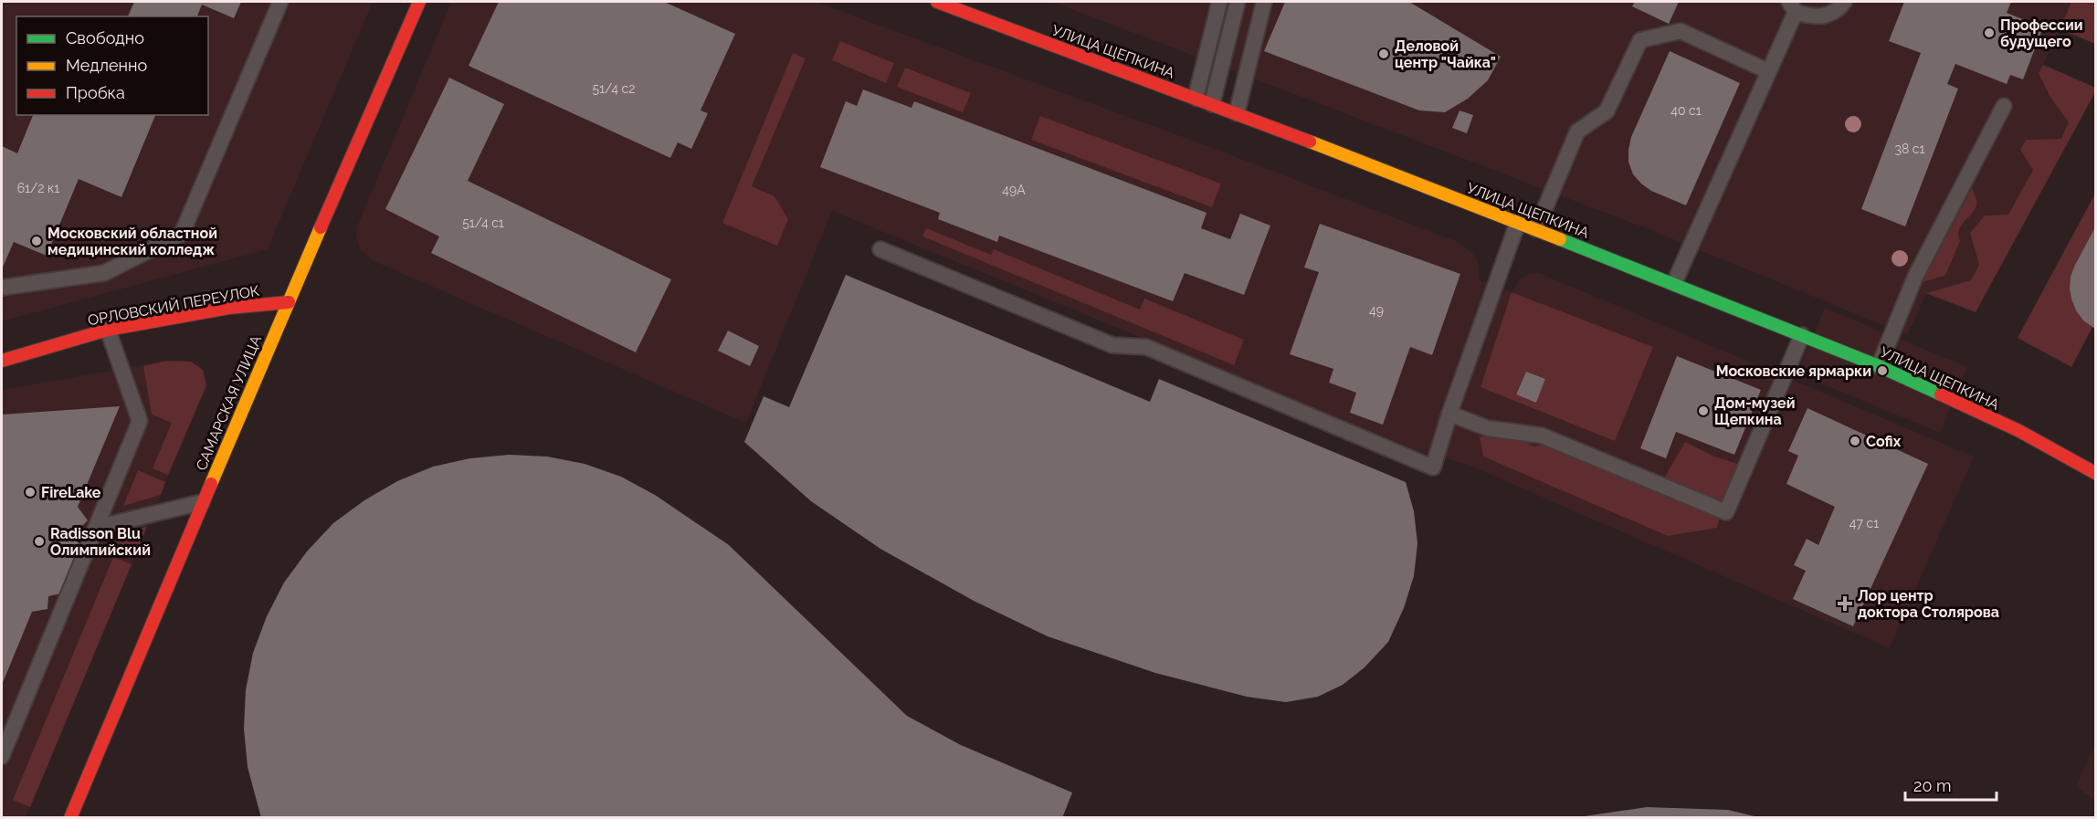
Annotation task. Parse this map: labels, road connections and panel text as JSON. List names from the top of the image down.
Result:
{
  "streets": {
    "street": ["УЛИЦА ЩЕПКИНА", "ОРЛОВСКИЙ ПЕРЕУЛОК", "САМАРСКАЯ УЛИЦА"]
  },
  "crossings": [
    ["ОРЛОВСКИЙ ПЕРЕУЛОК", "САМАРСКАЯ УЛИЦА"]
  ],
  "places": {
    "other": [
      "Профессии будущего",
      "Деловой центр \"Чайка\"",
      "Московский областной медицинский колледж",
      "Московские ярмарки",
      "Дом-музей Щепкина",
      "Cofix",
      "FireLake",
      "Radisson Blu Олимпийский"
    ],
    "health": ["Лор центр доктора Столярова"]
  },
  "house_numbers": [
    "51/4 с2",
    "40 с1",
    "38 с1",
    "61/2 к1",
    "49А",
    "51/4 с1",
    "49",
    "47 с1"
  ],
  "legend": ["Свободно", "Медленно", "Пробка"],
  "scale_bar": "20 m"
}
